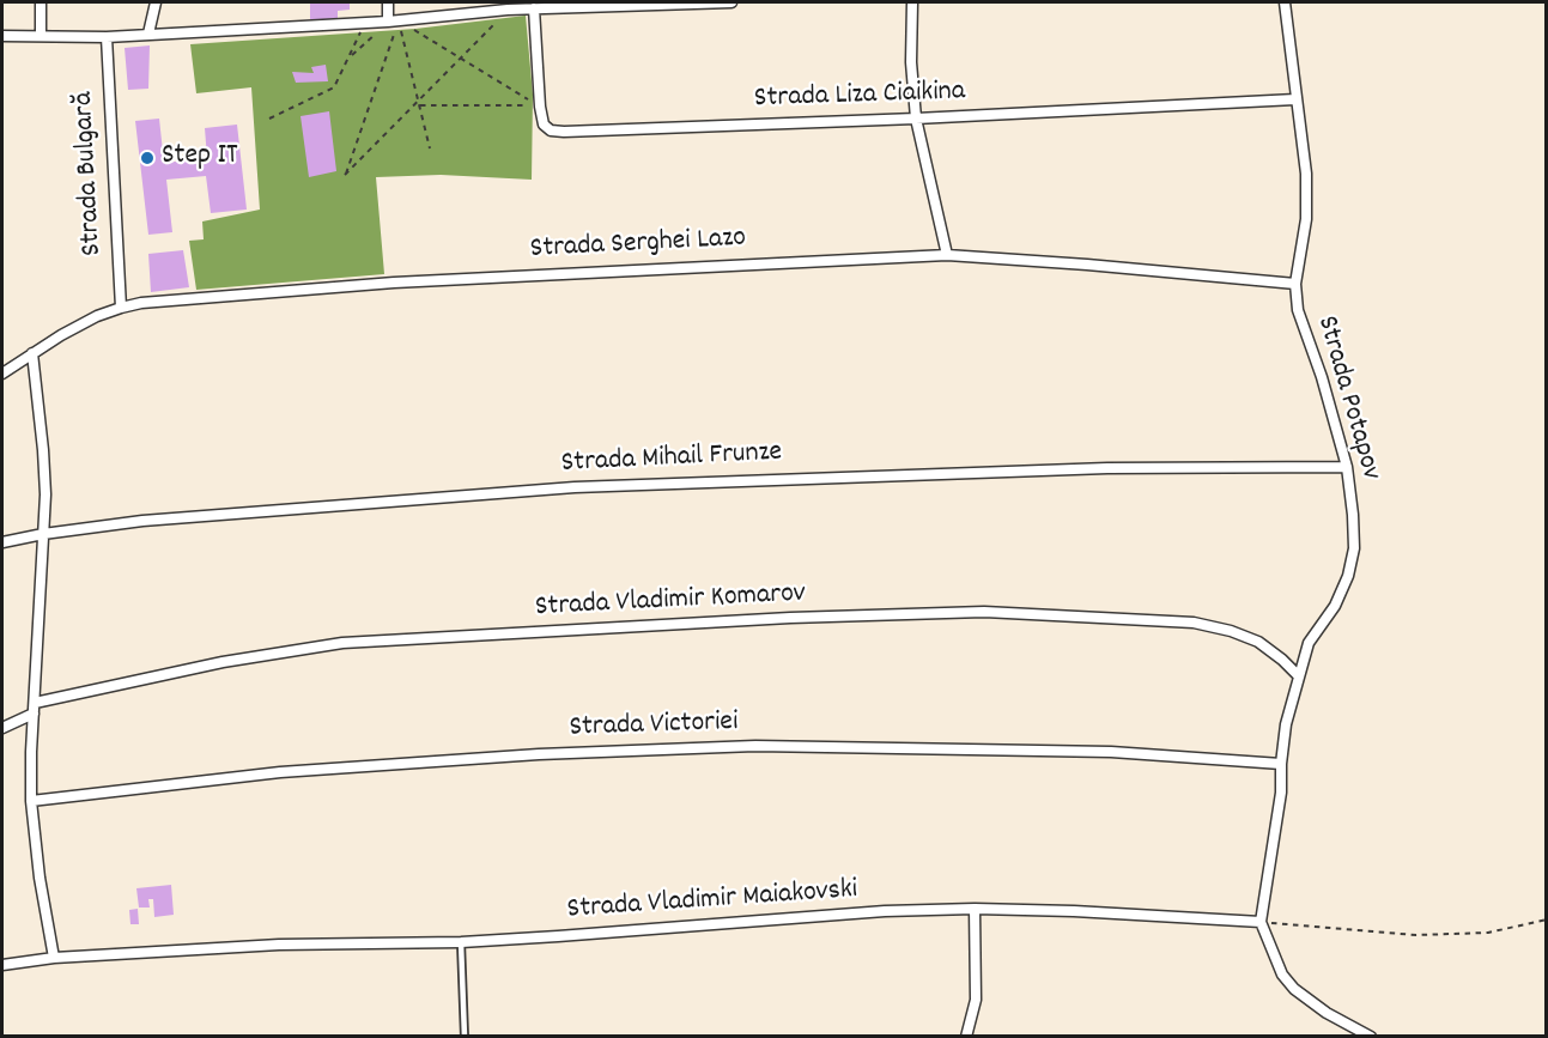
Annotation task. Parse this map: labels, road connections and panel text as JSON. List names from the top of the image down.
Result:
{
  "streets": {
    "street": [
      "Strada Liza Ciaikina",
      "Strada Bulgară",
      "Strada Serghei Lazo",
      "Strada Potapov",
      "Strada Mihail Frunze",
      "Strada Vladimir Komarov",
      "Strada Victoriei",
      "Strada Vladimir Maiakovski"
    ]
  },
  "crossings": [
    ["Strada Liza Ciaikina", "Strada Potapov"],
    ["Strada Bulgară", "Strada Serghei Lazo"],
    ["Strada Serghei Lazo", "Strada Potapov"],
    ["Strada Potapov", "Strada Mihail Frunze"],
    ["Strada Potapov", "Strada Vladimir Komarov"],
    ["Strada Potapov", "Strada Victoriei"],
    ["Strada Potapov", "Strada Vladimir Maiakovski"]
  ],
  "places": ["Step IT"]
}
